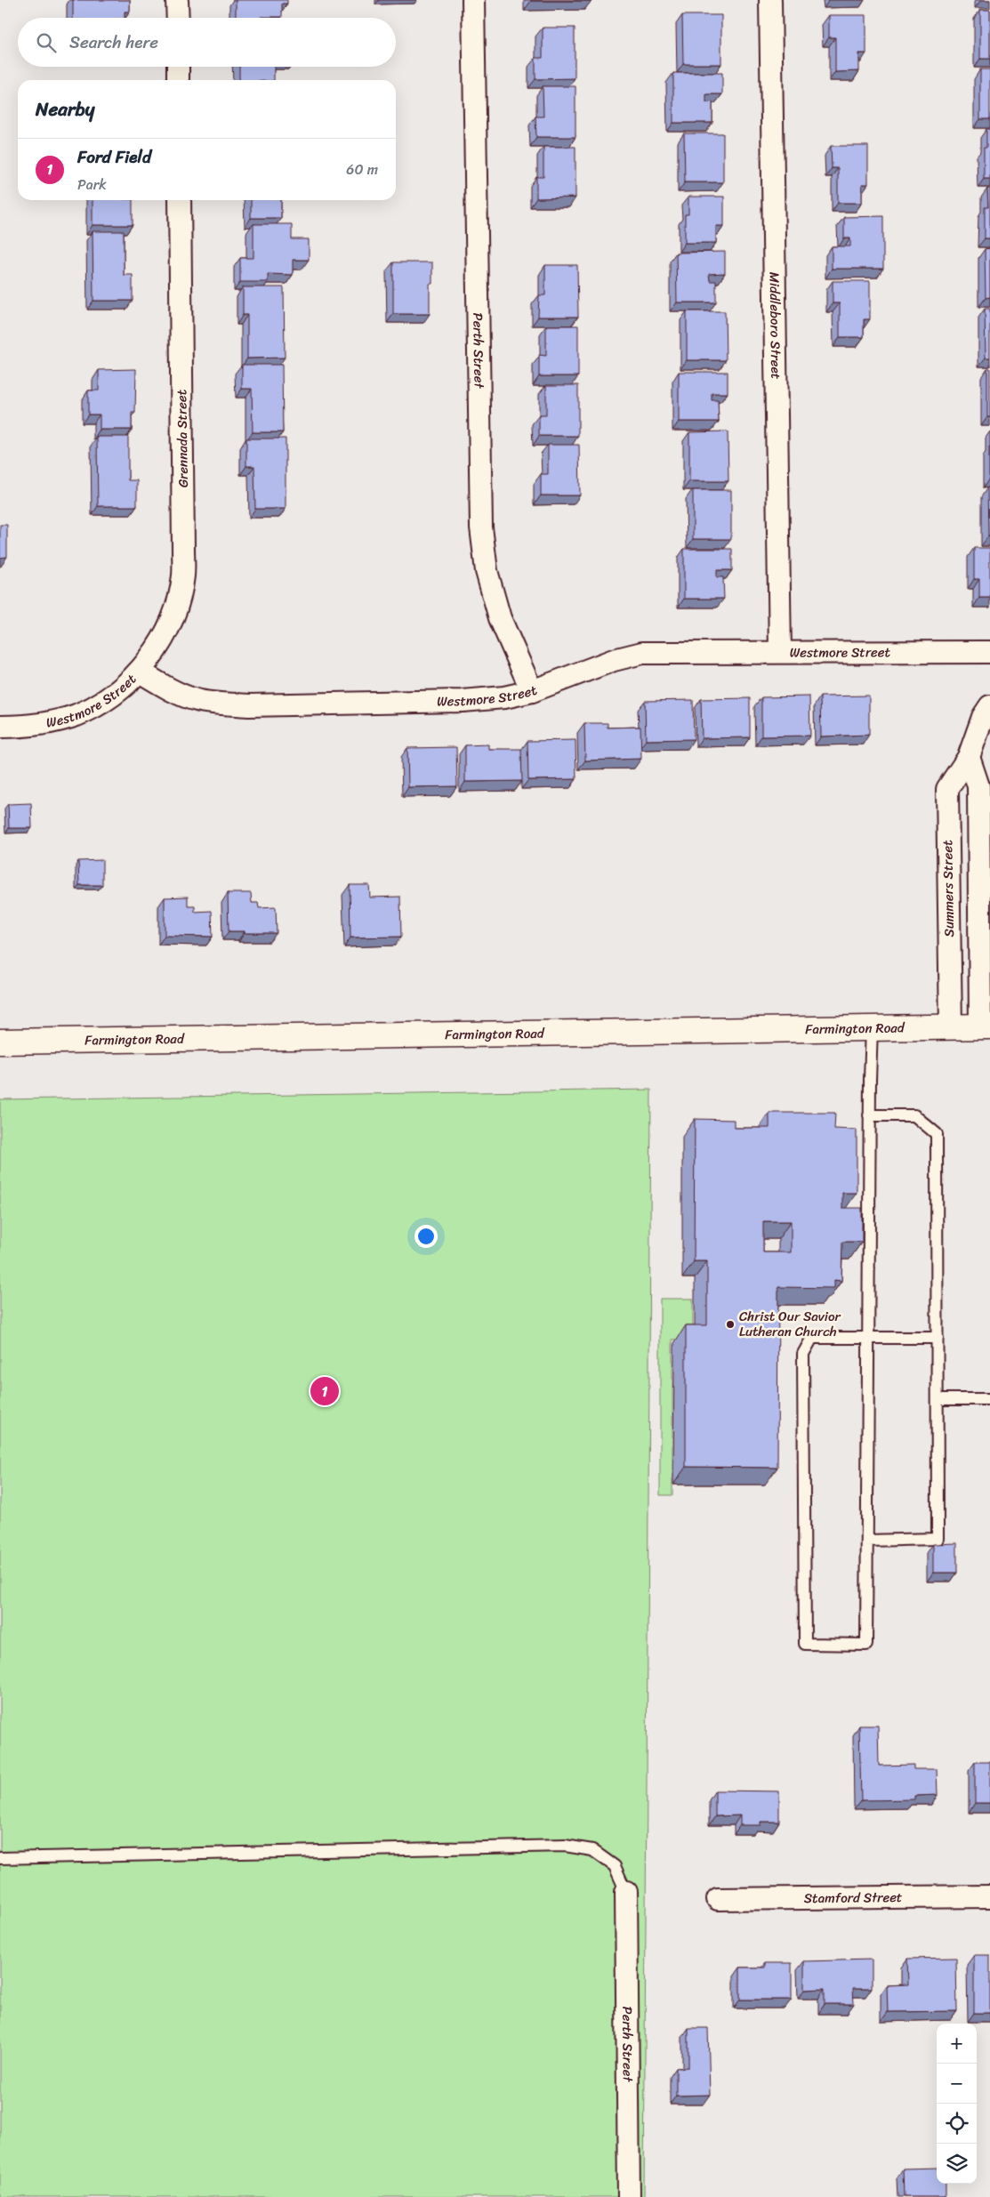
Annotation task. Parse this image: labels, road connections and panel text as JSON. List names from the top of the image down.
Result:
{
  "streets": {
    "main road": ["Farmington Road"],
    "street": [
      "Middleboro Street",
      "Perth Street",
      "Grennada Street",
      "Westmore Street",
      "Summers Street",
      "Stamford Street"
    ]
  },
  "crossings": [
    ["Middleboro Street", "Westmore Street"],
    ["Perth Street", "Westmore Street"],
    ["Grennada Street", "Westmore Street"],
    ["Summers Street", "Farmington Road"]
  ],
  "places": ["Christ Our Savior Lutheran Church"],
  "page": {
    "search": "Search here",
    "heading": "Nearby",
    "list": [
      {
        "mark": "1",
        "name": "Ford Field",
        "note": "Park",
        "value": "60 m"
      }
    ],
    "pins": "1",
    "map_buttons": ["+", "−"]
  }
}
